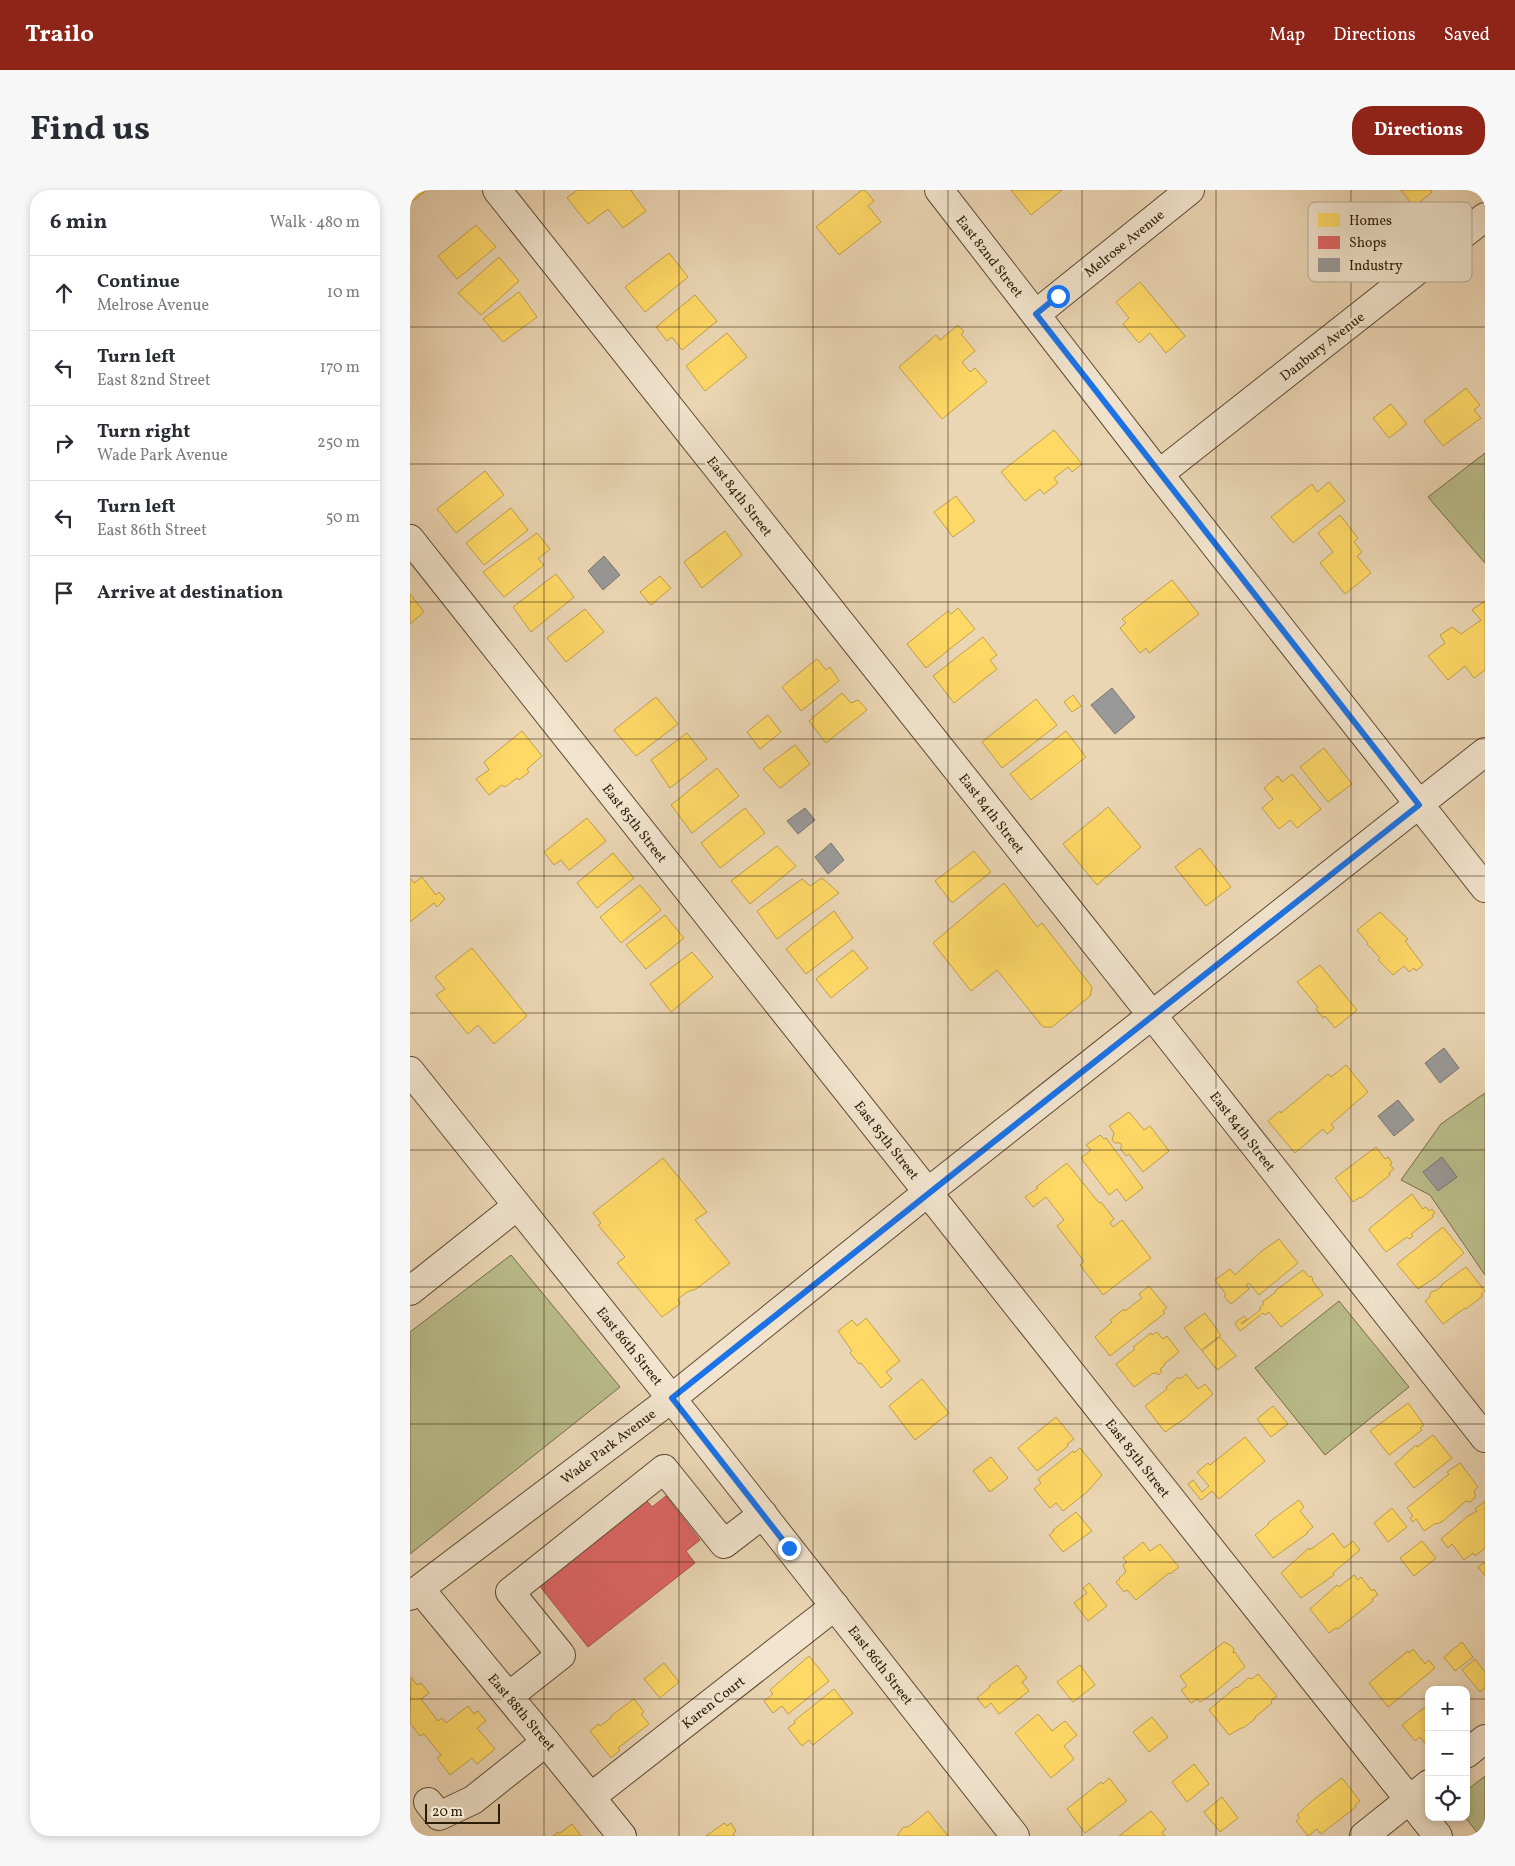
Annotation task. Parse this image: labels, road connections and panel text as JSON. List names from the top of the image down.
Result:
{
  "streets": {
    "street": [
      "Melrose Avenue",
      "East 82nd Street",
      "Danbury Avenue",
      "East 84th Street",
      "East 85th Street",
      "East 86th Street",
      "Wade Park Avenue",
      "Karen Court",
      "East 88th Street"
    ]
  },
  "crossings": [
    ["Melrose Avenue", "East 82nd Street"],
    ["East 82nd Street", "Danbury Avenue"],
    ["East 82nd Street", "Wade Park Avenue"],
    ["East 84th Street", "Wade Park Avenue"],
    ["East 85th Street", "Wade Park Avenue"],
    ["East 86th Street", "Wade Park Avenue"],
    ["East 86th Street", "Karen Court"],
    ["Wade Park Avenue", "East 88th Street"],
    ["Karen Court", "East 88th Street"]
  ],
  "legend": ["Homes", "Shops", "Industry"],
  "scale_bar": "20 m",
  "page": {
    "header": "Trailo",
    "nav": ["Map", "Directions", "Saved"],
    "title": "Find us",
    "buttons": "Directions",
    "heading": ["6 min", "Walk · 480 m"],
    "list": [
      ["Continue", "Melrose Avenue", "10 m"],
      ["Turn left", "East 82nd Street", "170 m"],
      ["Turn right", "Wade Park Avenue", "250 m"],
      ["Turn left", "East 86th Street", "50 m"],
      "Arrive at destination"
    ],
    "map_buttons": ["+", "−"],
    "scale": "20 m"
  }
}
